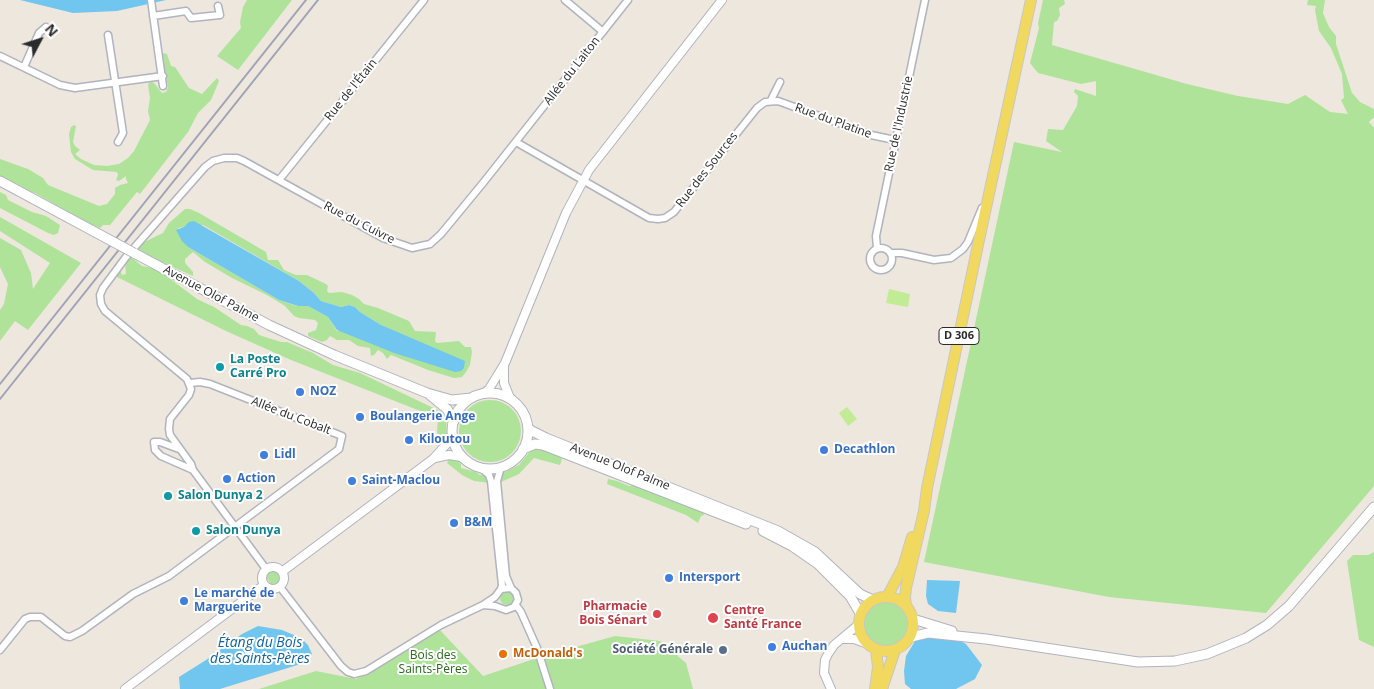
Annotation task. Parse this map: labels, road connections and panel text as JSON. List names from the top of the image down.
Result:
{
  "streets": {
    "main road": ["Avenue Olof Palme", "D 306"],
    "street": [
      "Allée du Laiton",
      "Rue de l'Étain",
      "Rue du Platine",
      "Rue de l'Industrie",
      "Rue des Sources",
      "Rue du Cuivre",
      "Allée du Cobalt"
    ]
  },
  "crossings": [
    ["Allée du Laiton", "Rue du Cuivre"],
    ["Rue de l'Étain", "Rue du Cuivre"],
    ["Rue du Platine", "Rue de l'Industrie"],
    ["Rue du Platine", "Rue des Sources"],
    ["Rue du Cuivre", "Allée du Cobalt"]
  ],
  "water": ["Étang du Bois des Saints-Pères"],
  "parks": ["Bois des Saints-Pères"],
  "places": [
    "La Poste Carré Pro",
    "NOZ",
    "Boulangerie Ange",
    "Kiloutou",
    "Decathlon",
    "Lidl",
    "Action",
    "Saint-Maclou",
    "Salon Dunya 2",
    "B&M",
    "Salon Dunya",
    "Intersport",
    "Le marché de Marguerite",
    "Pharmacie Bois Sénart",
    "Centre Santé France",
    "Auchan",
    "Société Générale",
    "McDonald's"
  ],
  "north": "top right"
}
